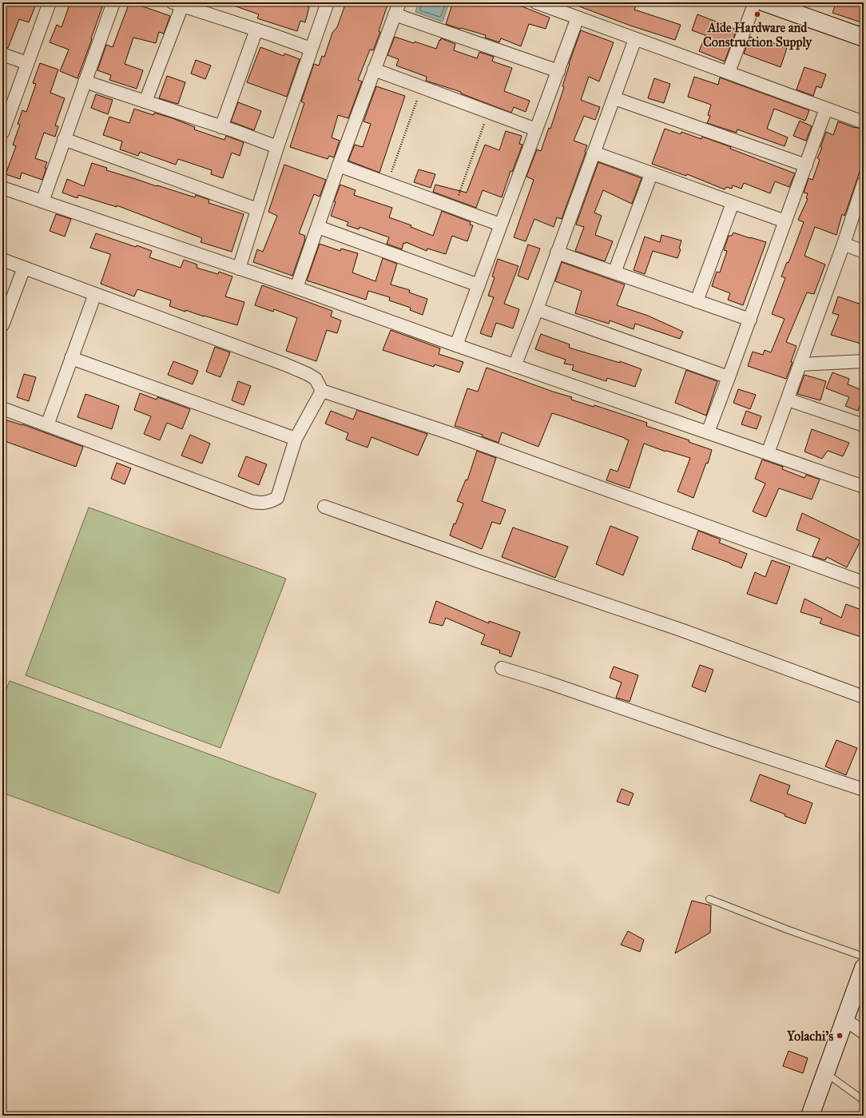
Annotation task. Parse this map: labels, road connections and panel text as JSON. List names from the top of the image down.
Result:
{
  "places": ["Alde Hardware and Construction Supply", "Yolachi's"]
}
